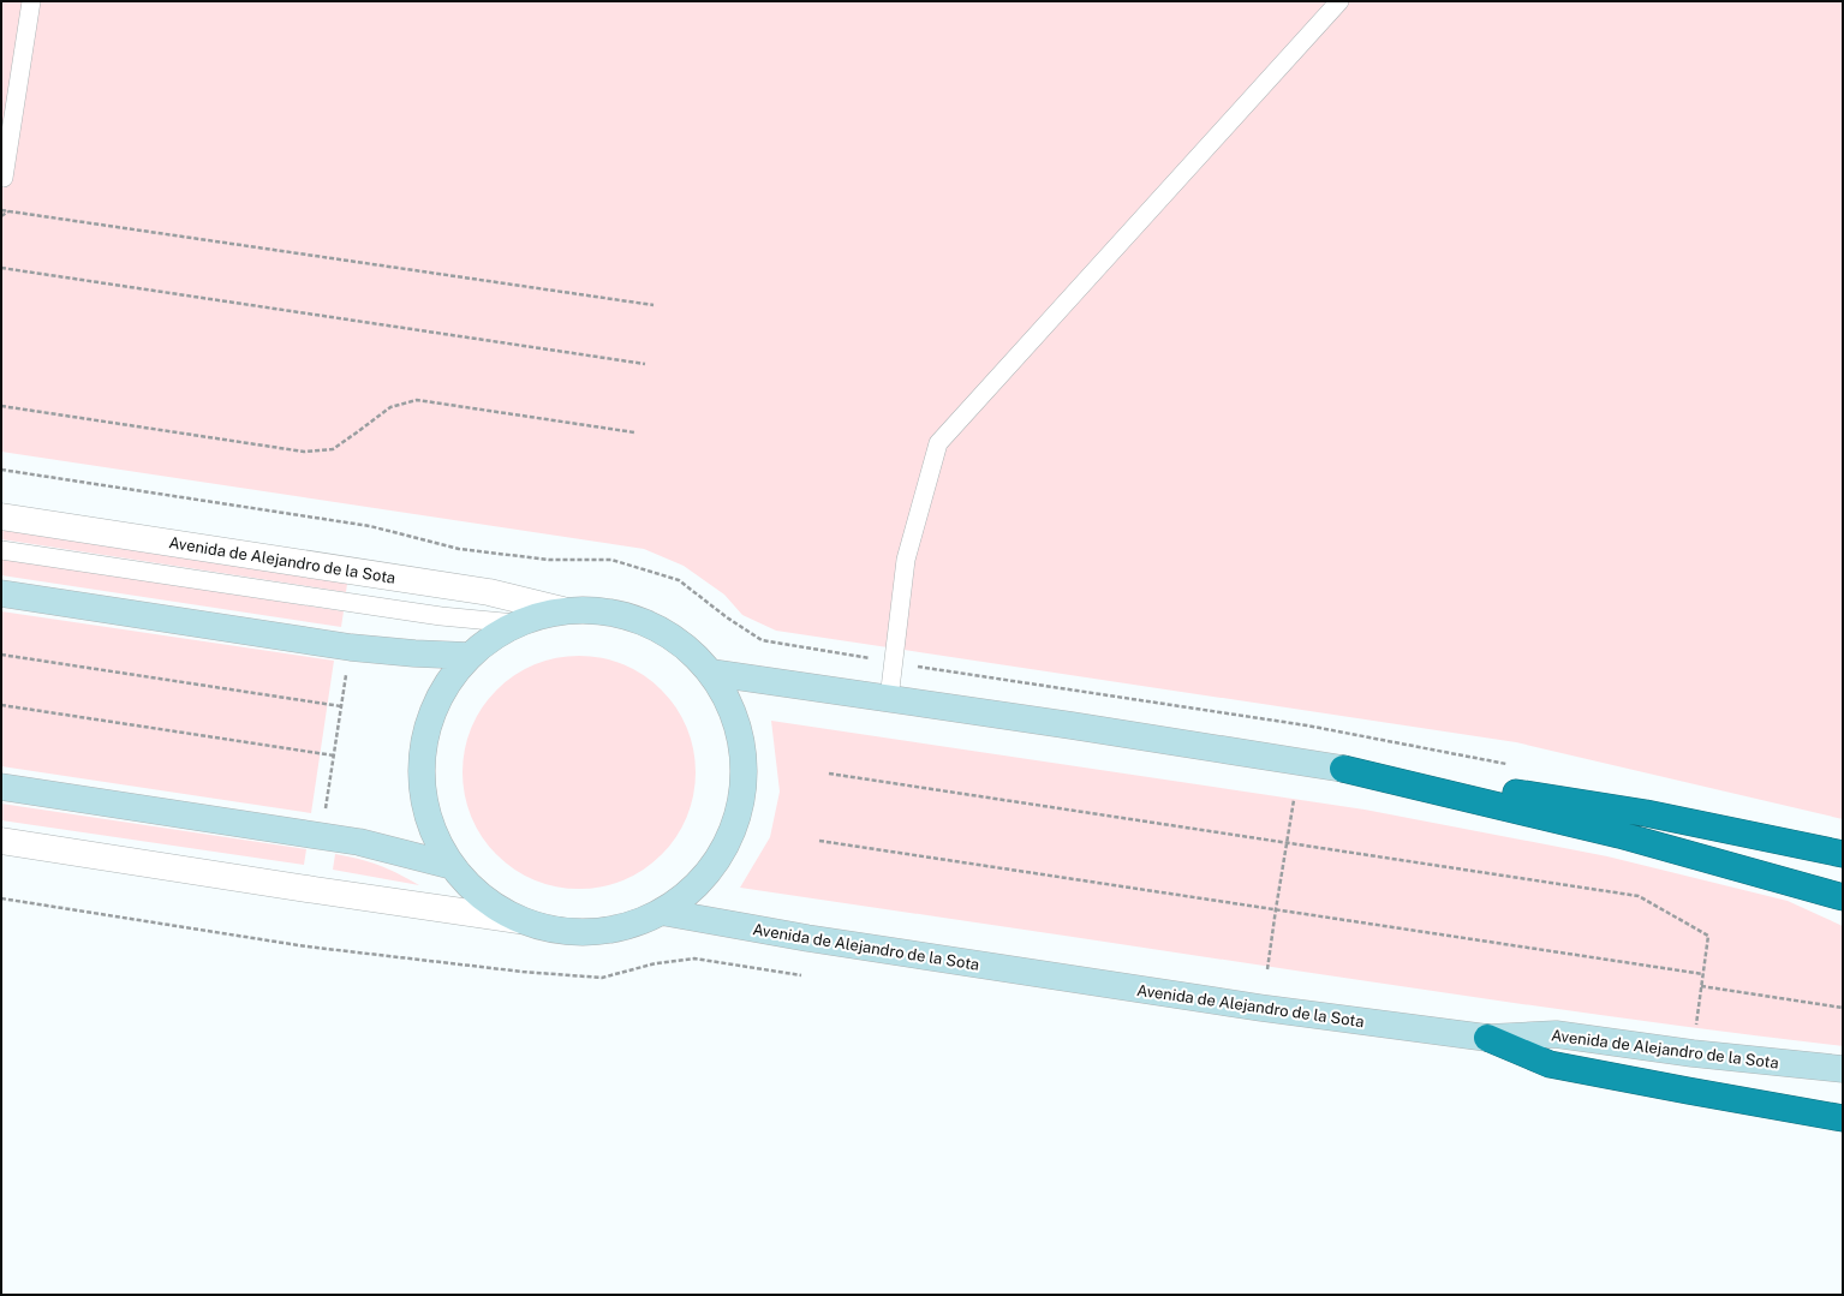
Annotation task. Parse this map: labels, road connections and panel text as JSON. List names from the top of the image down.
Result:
{
  "streets": {
    "main road": ["Avenida de Alejandro de la Sota"]
  }
}
